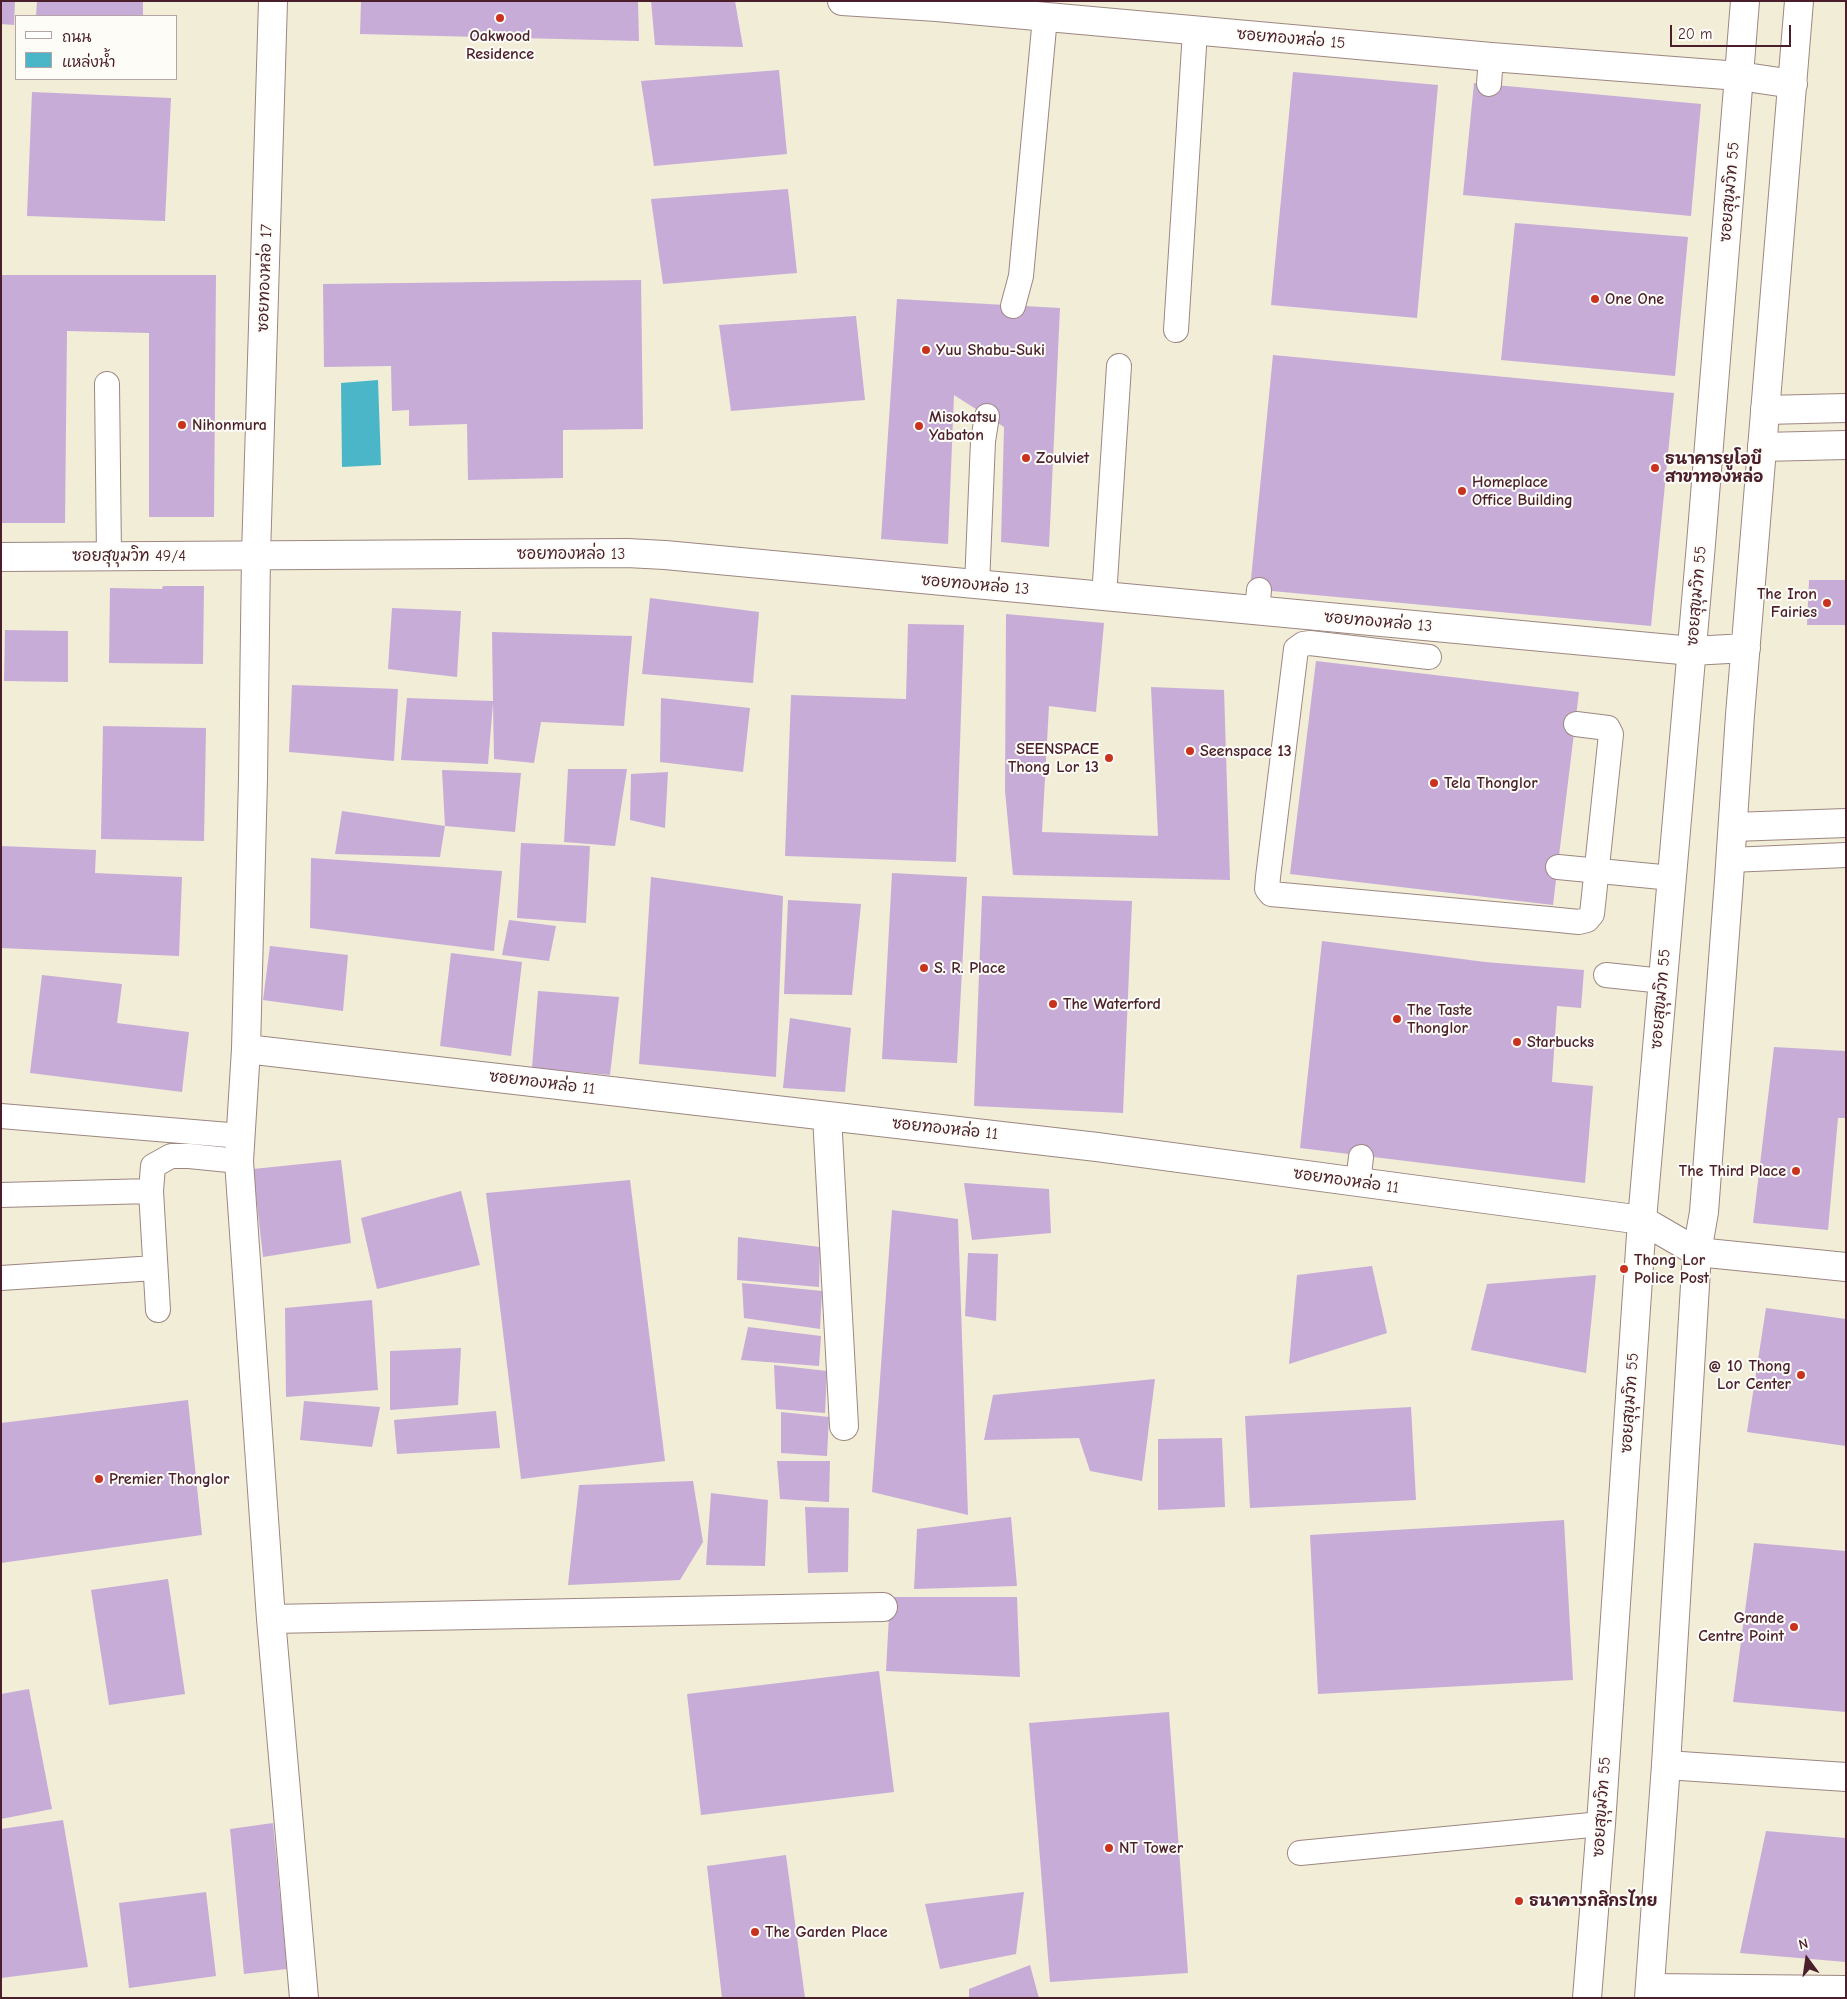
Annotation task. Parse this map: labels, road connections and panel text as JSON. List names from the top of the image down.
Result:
{
  "streets": {
    "street": [
      "ซอยทองหล่อ 15",
      "ซอยสุขุมวิท 55",
      "ซอยทองหล่อ 17",
      "ซอยทองหล่อ 13",
      "ซอยสุขุมวิท 49/4",
      "ซอยทองหล่อ 11"
    ]
  },
  "crossings": [
    ["ซอยทองหล่อ 15", "ซอยสุขุมวิท 55"],
    ["ซอยสุขุมวิท 55", "ซอยทองหล่อ 13"],
    ["ซอยสุขุมวิท 55", "ซอยทองหล่อ 11"],
    ["ซอยทองหล่อ 17", "ซอยทองหล่อ 13"],
    ["ซอยทองหล่อ 17", "ซอยสุขุมวิท 49/4"],
    ["ซอยทองหล่อ 17", "ซอยทองหล่อ 11"],
    ["ซอยทองหล่อ 13", "ซอยสุขุมวิท 49/4"]
  ],
  "places": [
    "Oakwood Residence",
    "One One",
    "Yuu Shabu-Suki",
    "Nihonmura",
    "Misokatsu Yabaton",
    "Zoulviet",
    "ธนาคารยูโอบี สาขาทองหล่อ",
    "Homeplace Office Building",
    "The Iron Fairies",
    "Seenspace 13",
    "SEENSPACE Thong Lor 13",
    "Tela Thonglor",
    "S. R. Place",
    "The Waterford",
    "The Taste Thonglor",
    "Starbucks",
    "The Third Place",
    "Thong Lor Police Post",
    "@ 10 Thong Lor Center",
    "Premier Thonglor",
    "Grande Centre Point",
    "NT Tower",
    "ธนาคารกสิกรไทย",
    "The Garden Place"
  ],
  "legend": ["ถนน", "แหล่งน้ำ"],
  "scale_bar": "20 m",
  "north": "top"
}
